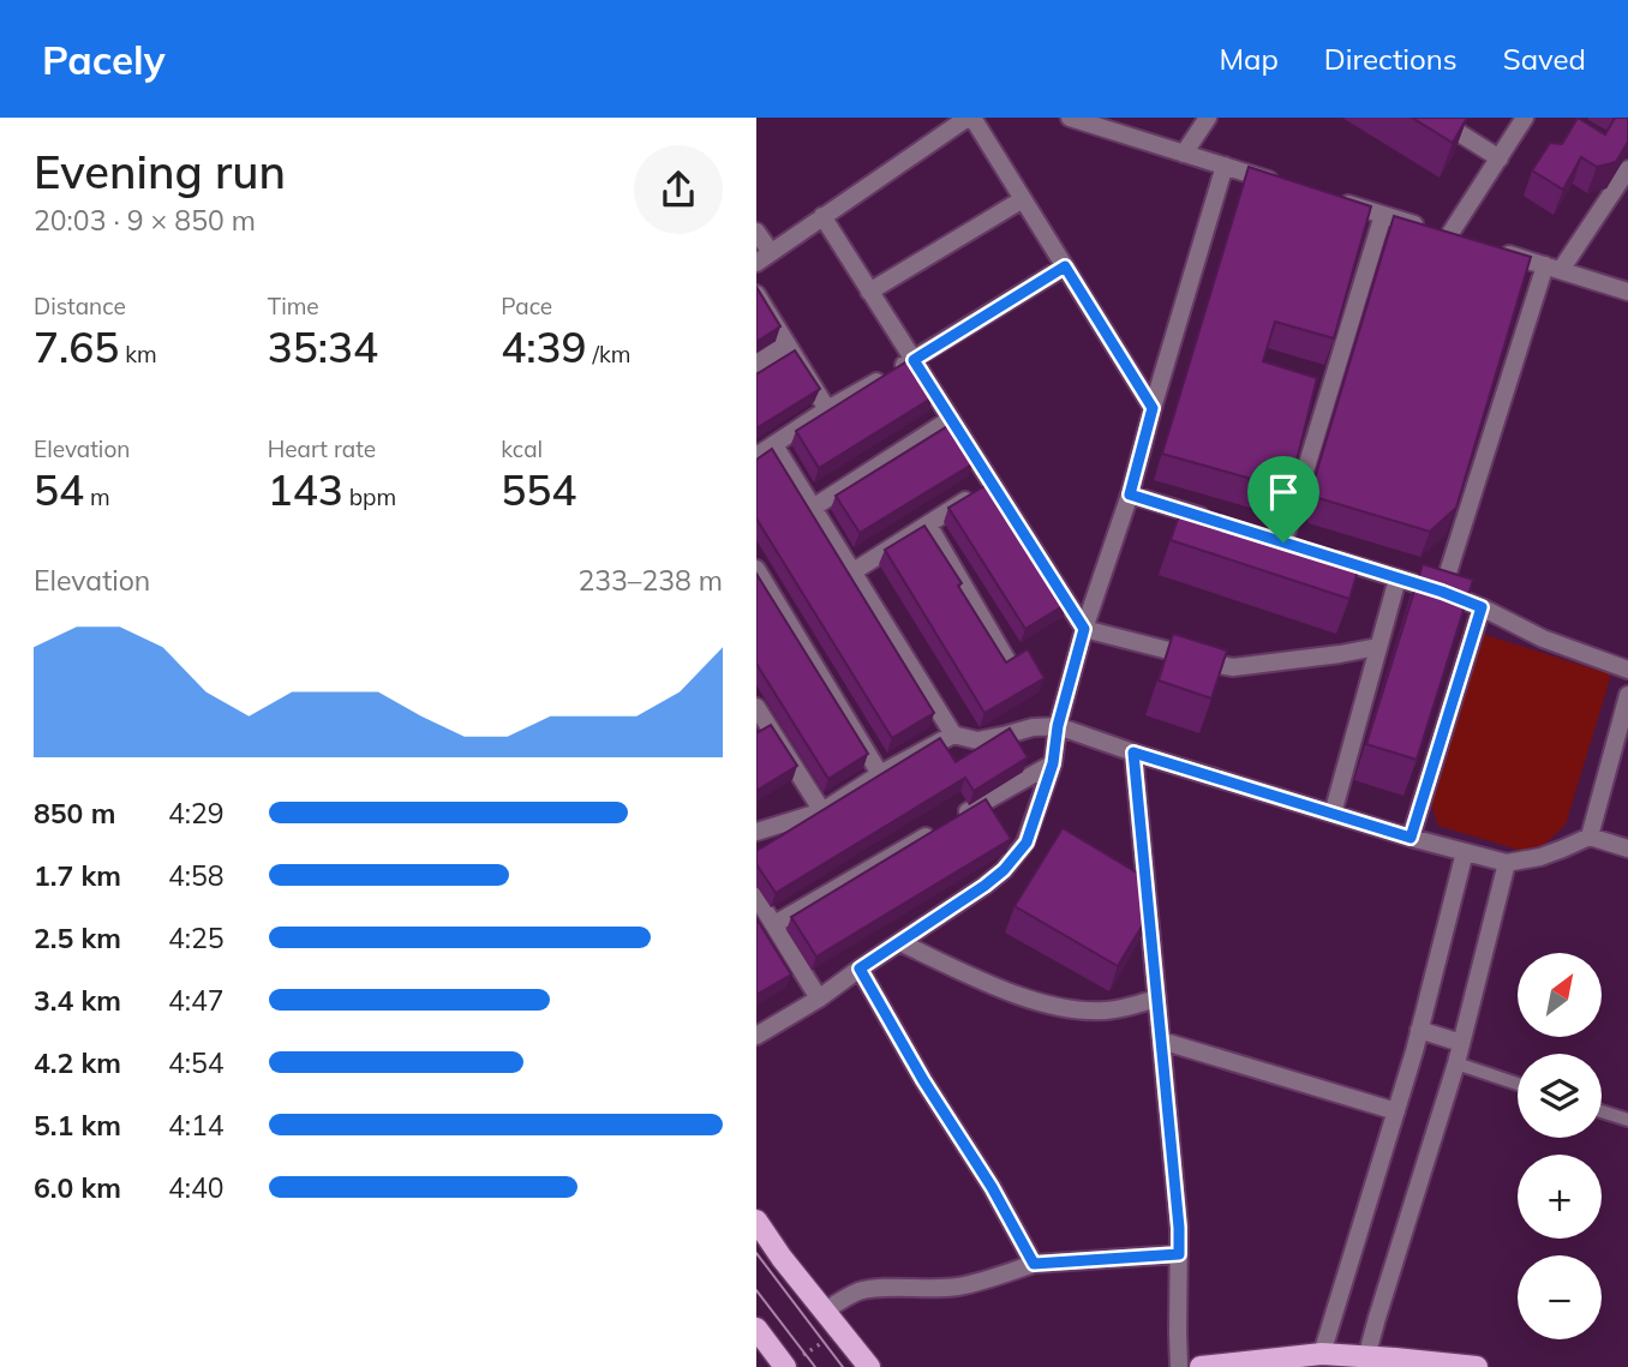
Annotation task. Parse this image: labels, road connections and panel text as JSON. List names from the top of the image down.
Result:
{
  "north": "top right",
  "page": {
    "header": "Pacely",
    "nav": ["Map", "Directions", "Saved"],
    "heading": ["Evening run", "20:03 · 9 × 850 m"],
    "stats": [
      ["Distance", "7.65 km"],
      ["Time", "35:34"],
      ["Pace", "4:39 /km"],
      ["Elevation", "54 m"],
      ["Heart rate", "143 bpm"],
      ["kcal", "554"]
    ],
    "chart": ["Elevation", "233–238 m"],
    "list": [
      {
        "name": "850 m",
        "note": "4:29"
      },
      {
        "name": "1.7 km",
        "note": "4:58"
      },
      {
        "name": "2.5 km",
        "note": "4:25"
      },
      {
        "name": "3.4 km",
        "note": "4:47"
      },
      {
        "name": "4.2 km",
        "note": "4:54"
      },
      {
        "name": "5.1 km",
        "note": "4:14"
      },
      {
        "name": "6.0 km",
        "note": "4:40"
      }
    ],
    "map_buttons": ["+", "−"]
  }
}
